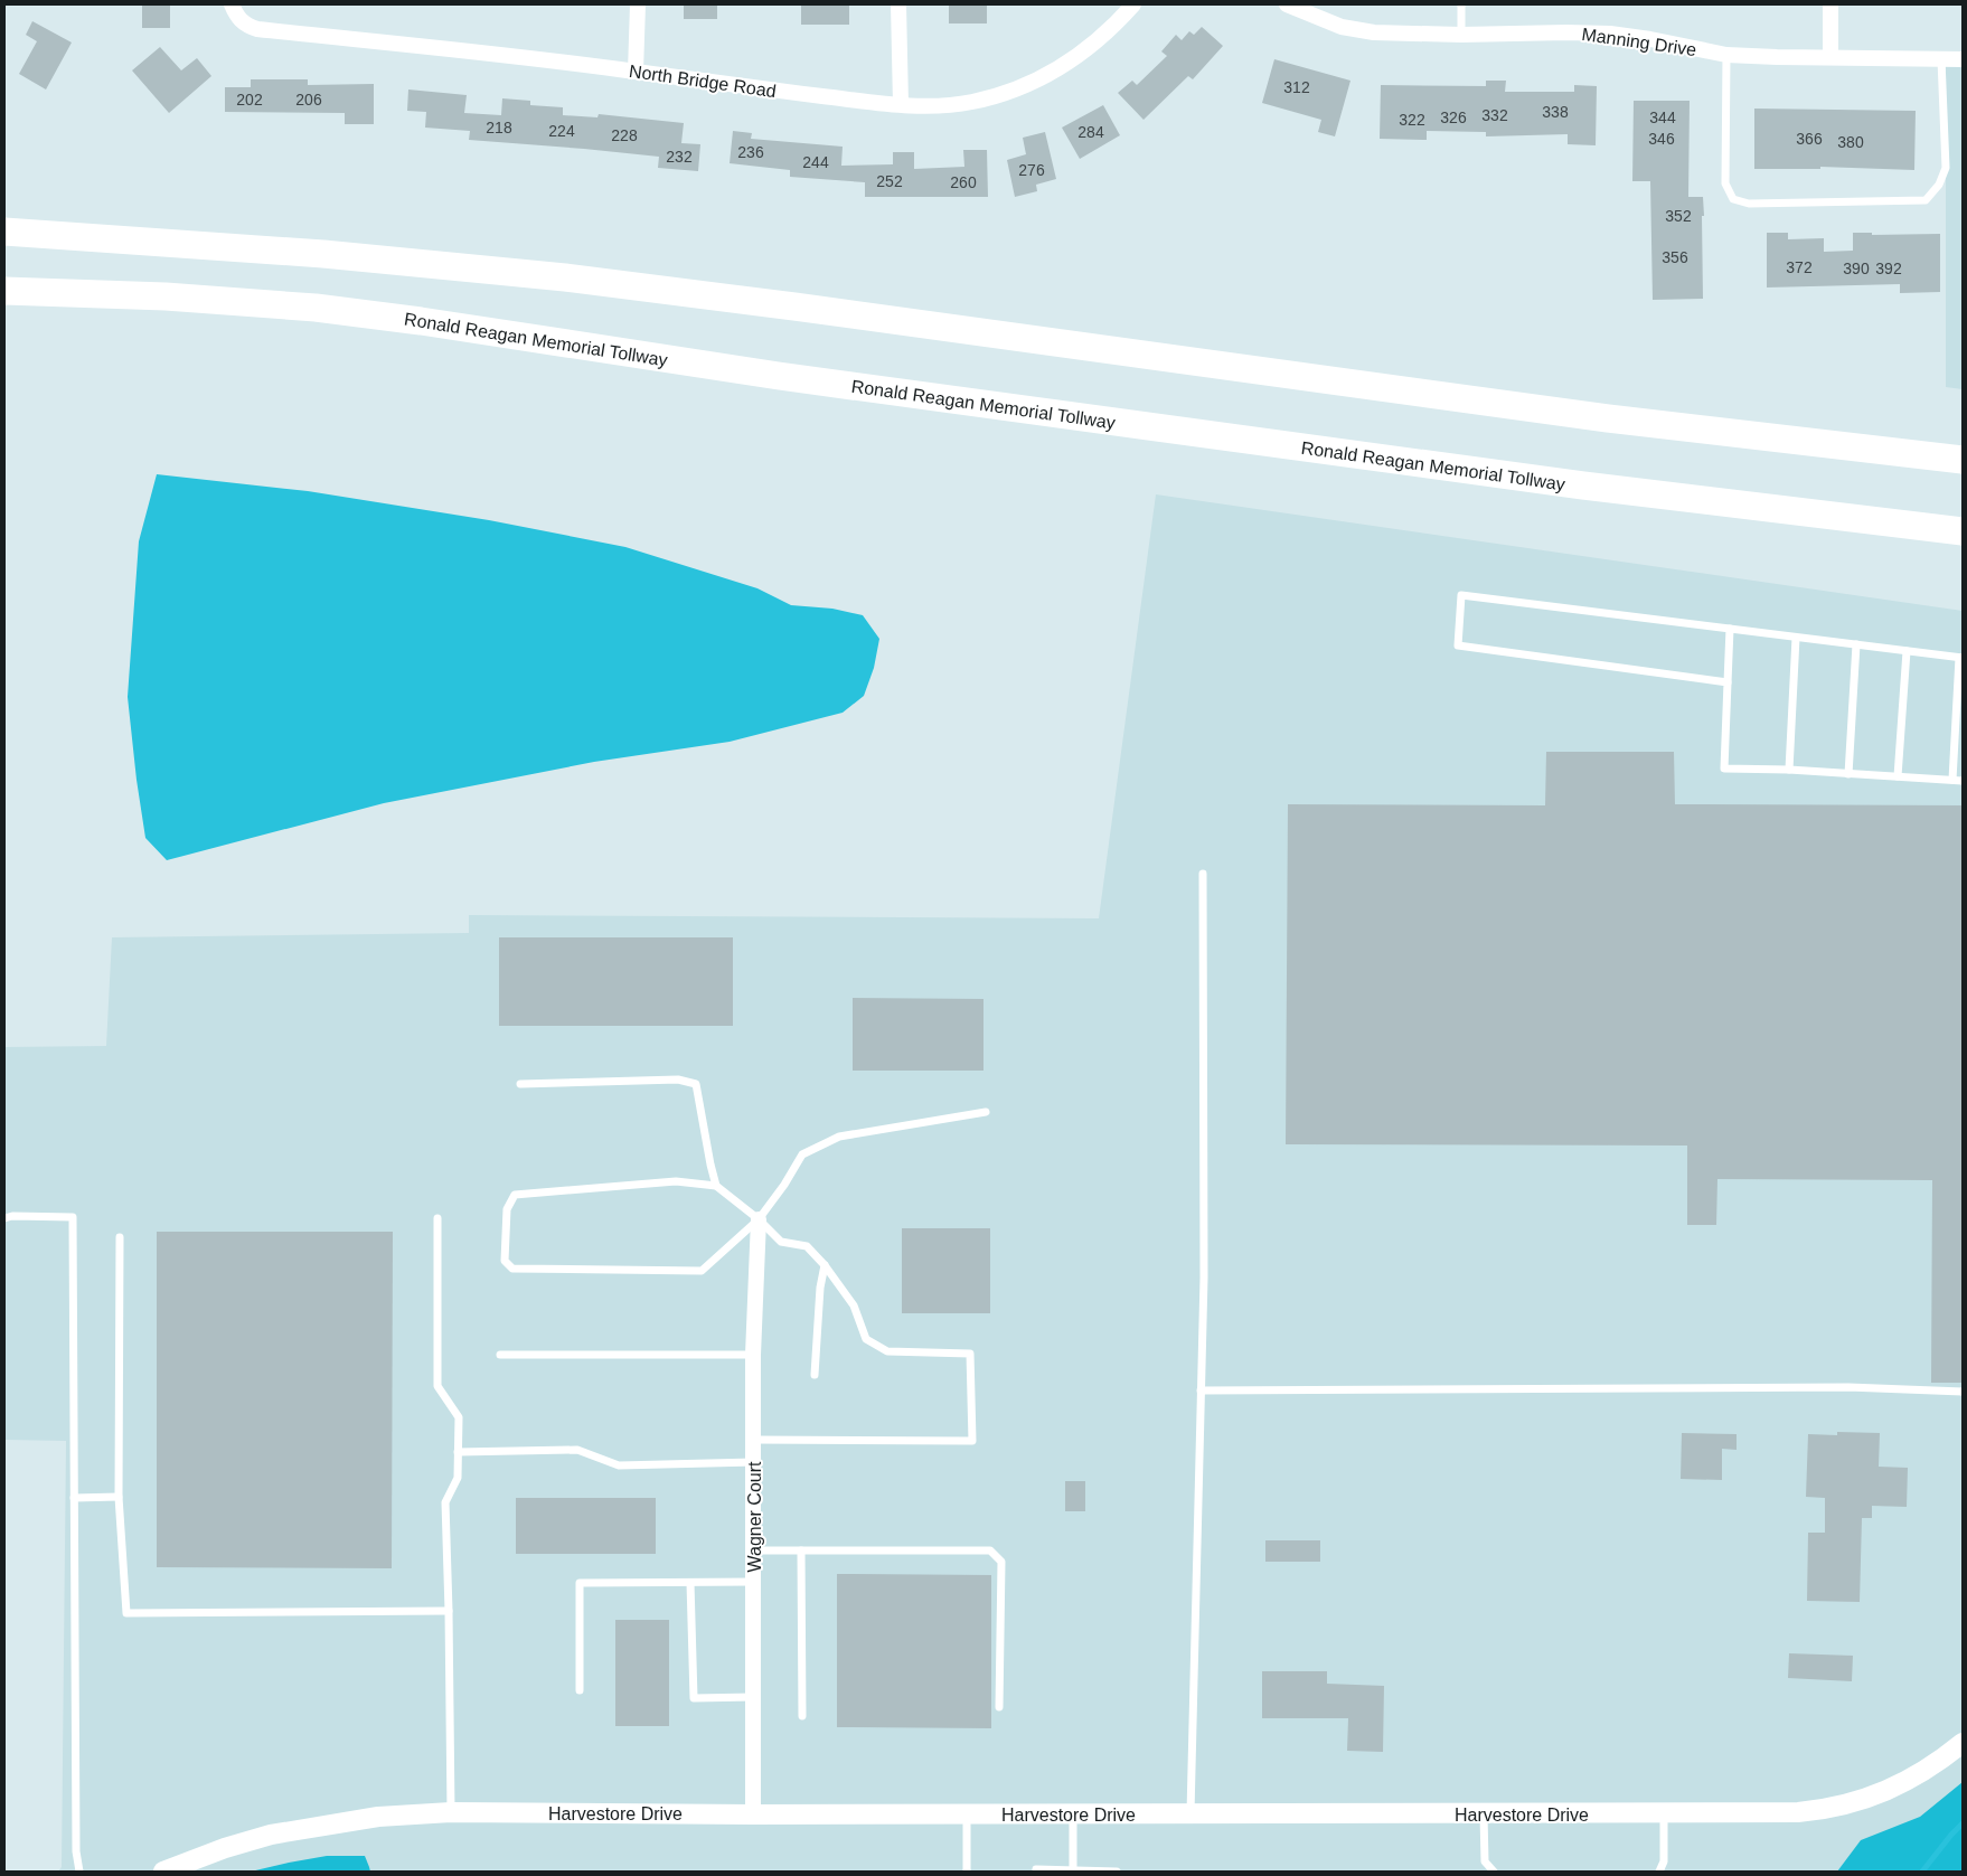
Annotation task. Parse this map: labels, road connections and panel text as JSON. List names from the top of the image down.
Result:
{
  "streets": {
    "highway": ["Ronald Reagan Memorial Tollway"],
    "street": [
      "Manning Drive",
      "North Bridge Road",
      "Wagner Court",
      "Harvestore Drive"
    ]
  },
  "crossings": [
    ["Wagner Court", "Harvestore Drive"]
  ],
  "house_numbers": [
    "312",
    "202",
    "206",
    "338",
    "332",
    "326",
    "344",
    "322",
    "218",
    "224",
    "284",
    "228",
    "346",
    "366",
    "380",
    "236",
    "232",
    "244",
    "276",
    "252",
    "260",
    "352",
    "356",
    "372",
    "390",
    "392"
  ]
}
